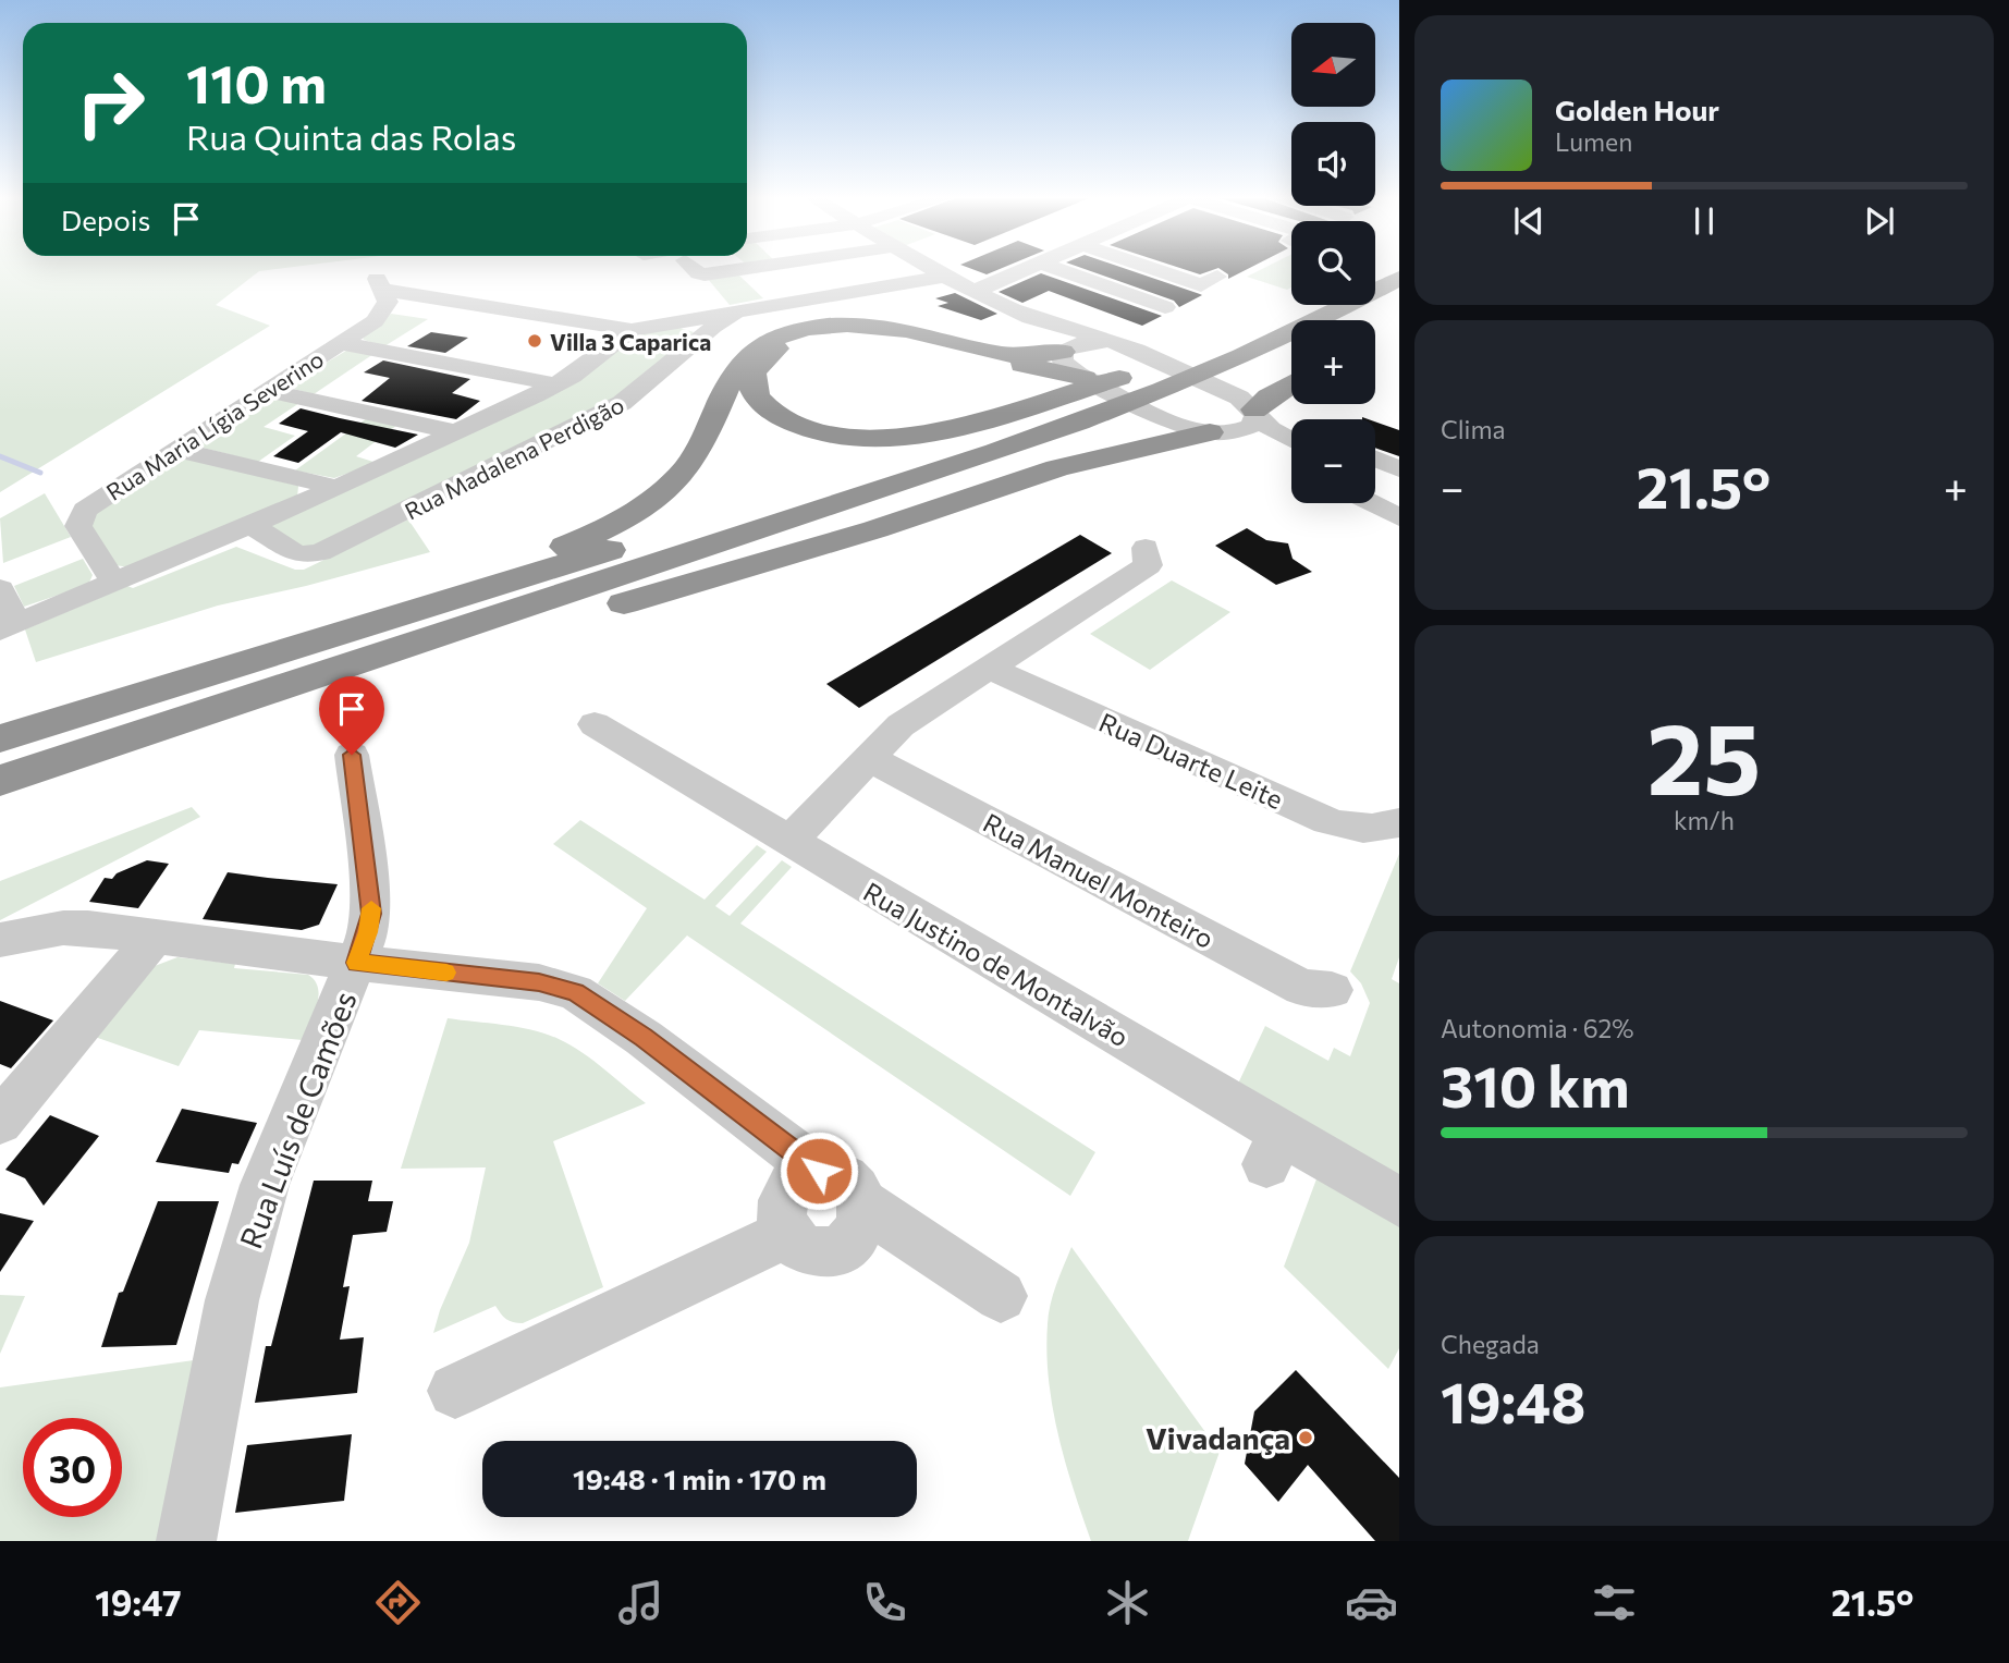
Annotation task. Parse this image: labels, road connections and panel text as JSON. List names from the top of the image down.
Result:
{
  "streets": {
    "street": [
      "Rua Maria Lígia Severino",
      "Rua Madalena Perdigão",
      "Rua Duarte Leite",
      "Rua Manuel Monteiro",
      "Rua Justino de Montalvão",
      "Rua Luís de Camões"
    ]
  },
  "crossings": [
    ["Rua Maria Lígia Severino", "Rua Madalena Perdigão"]
  ],
  "places": ["Villa 3 Caparica", "Vivadança"],
  "north": "left",
  "page": {
    "map_buttons": ["+", "−"],
    "turn": ["110 m", "Rua Quinta das Rolas"],
    "song": ["Golden Hour", "Lumen"],
    "then": "Depois",
    "tile": [
      "Clima",
      ["25", "km/h"],
      ["Autonomia · 62%", "310 km"],
      ["Chegada", "19:48"]
    ],
    "heat": ["−", "21.5°", "+"],
    "limit": "30",
    "trip": "19:48 · 1 min · 170 m",
    "tabs": ["19:47", "21.5°"]
  }
}
